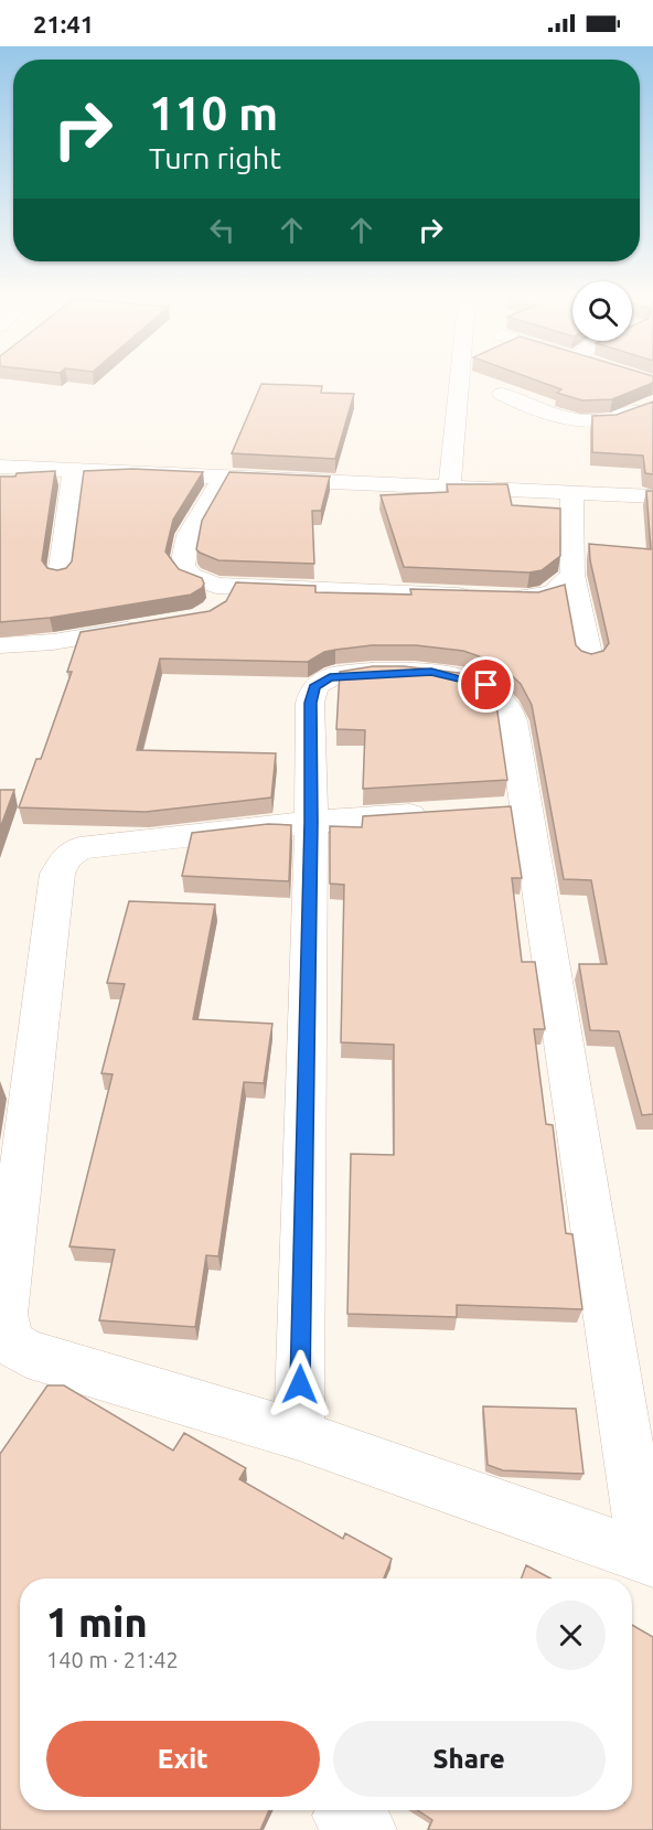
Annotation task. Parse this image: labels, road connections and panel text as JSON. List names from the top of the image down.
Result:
{
  "page": {
    "status": "21:41",
    "turn": ["110 m", "Turn right"],
    "heading": ["1 min", "140 m · 21:42"],
    "buttons": ["Exit", "Share"]
  }
}
